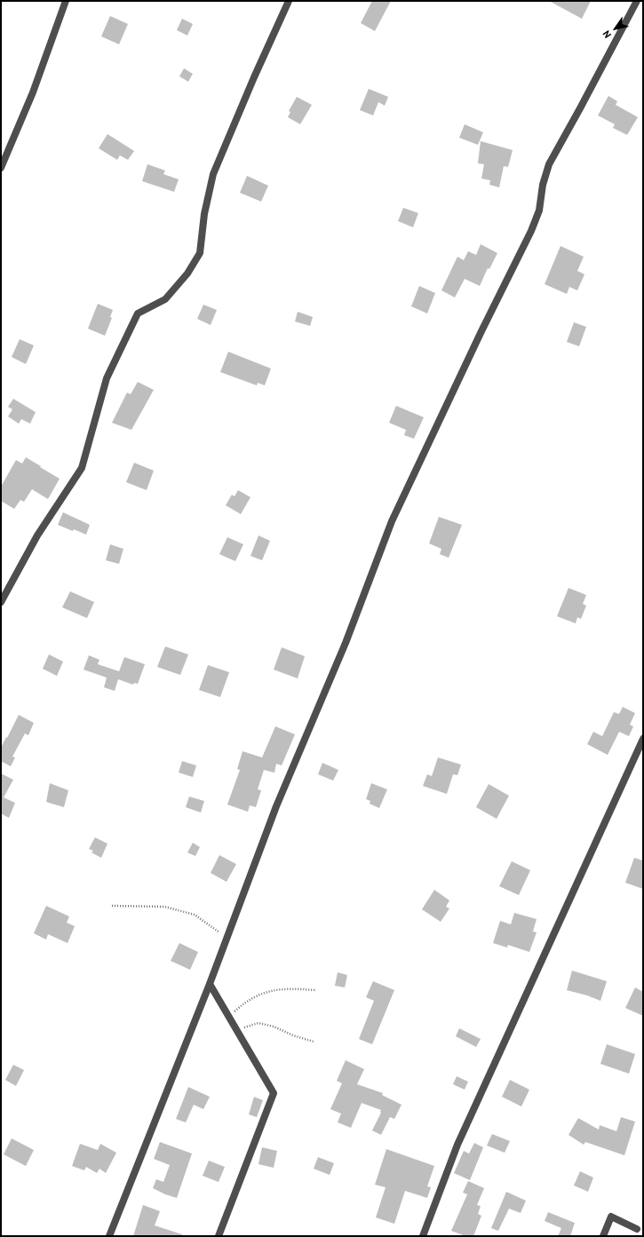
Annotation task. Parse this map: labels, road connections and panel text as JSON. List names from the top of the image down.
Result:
{
  "north": "bottom left"
}
